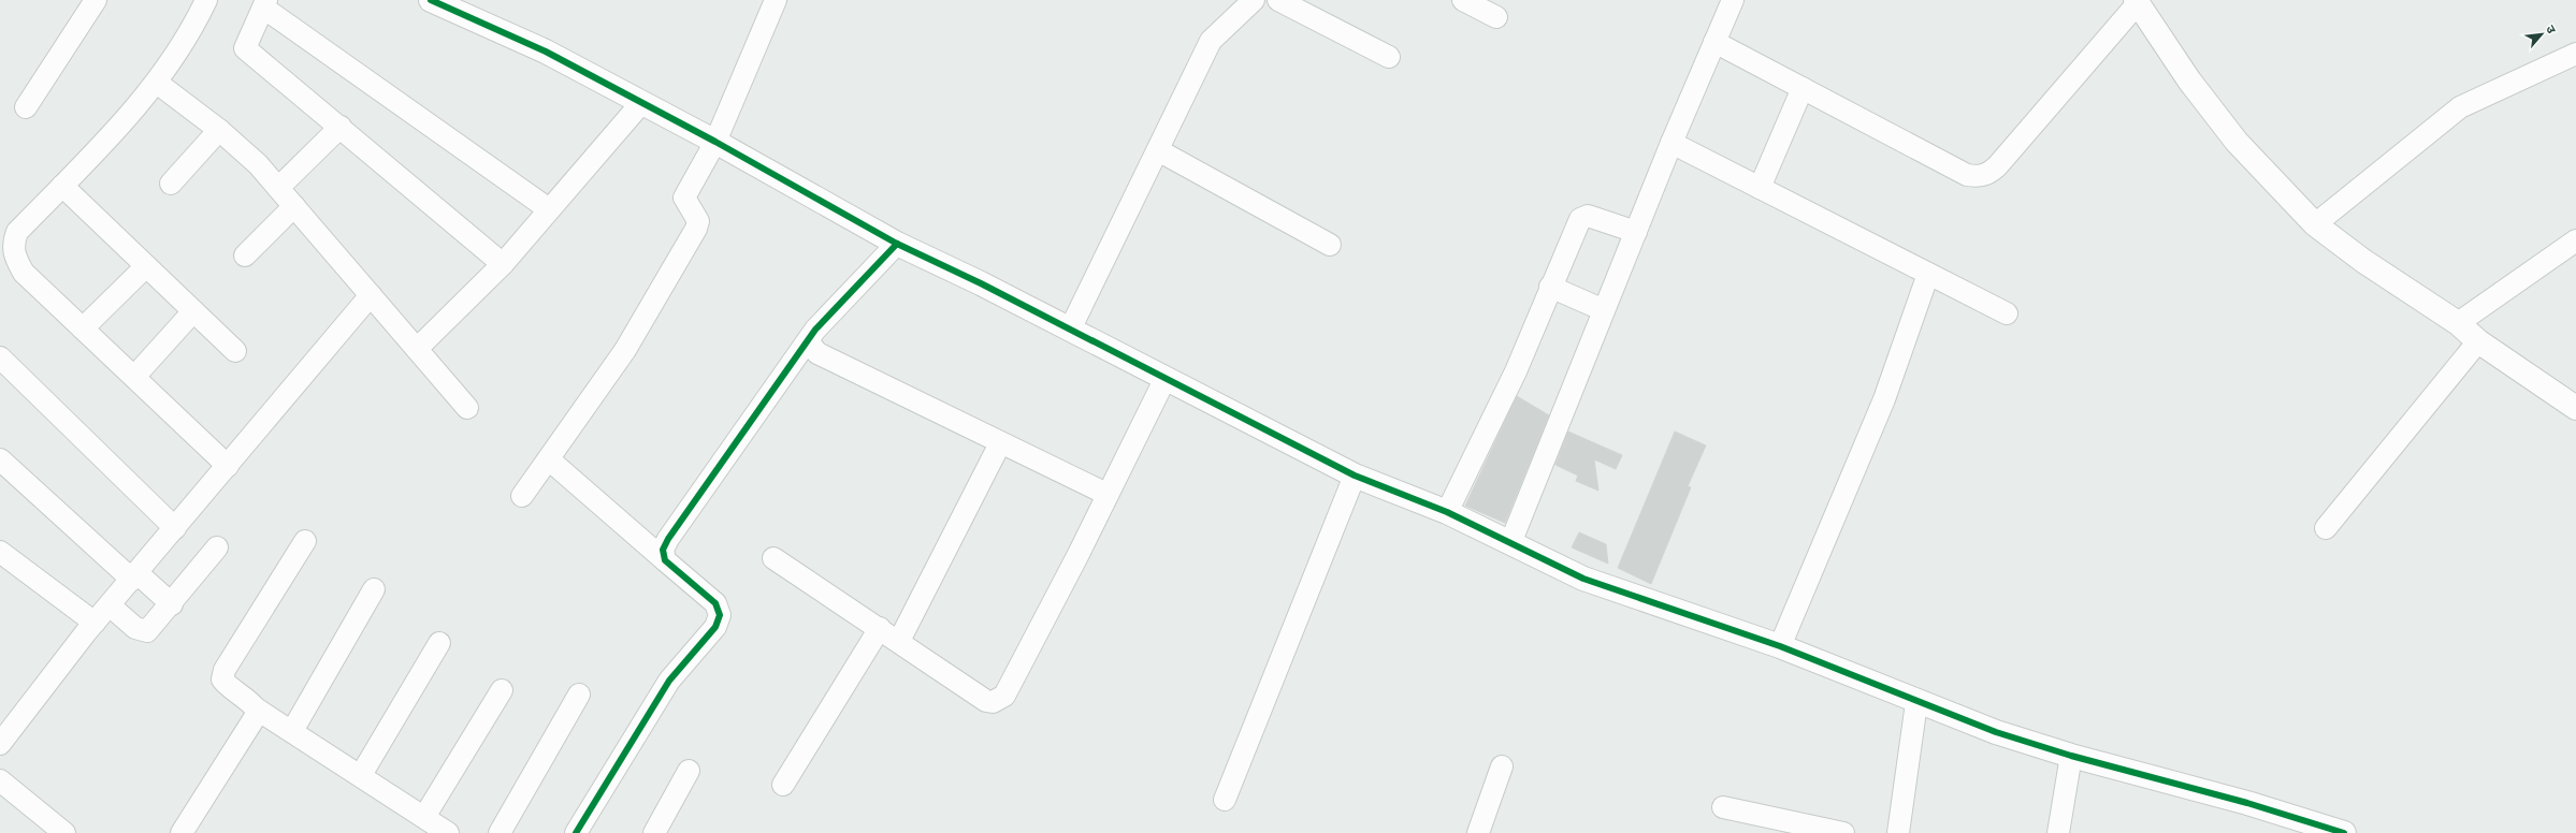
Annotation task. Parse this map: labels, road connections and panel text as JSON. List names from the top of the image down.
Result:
{
  "north": "top right"
}
